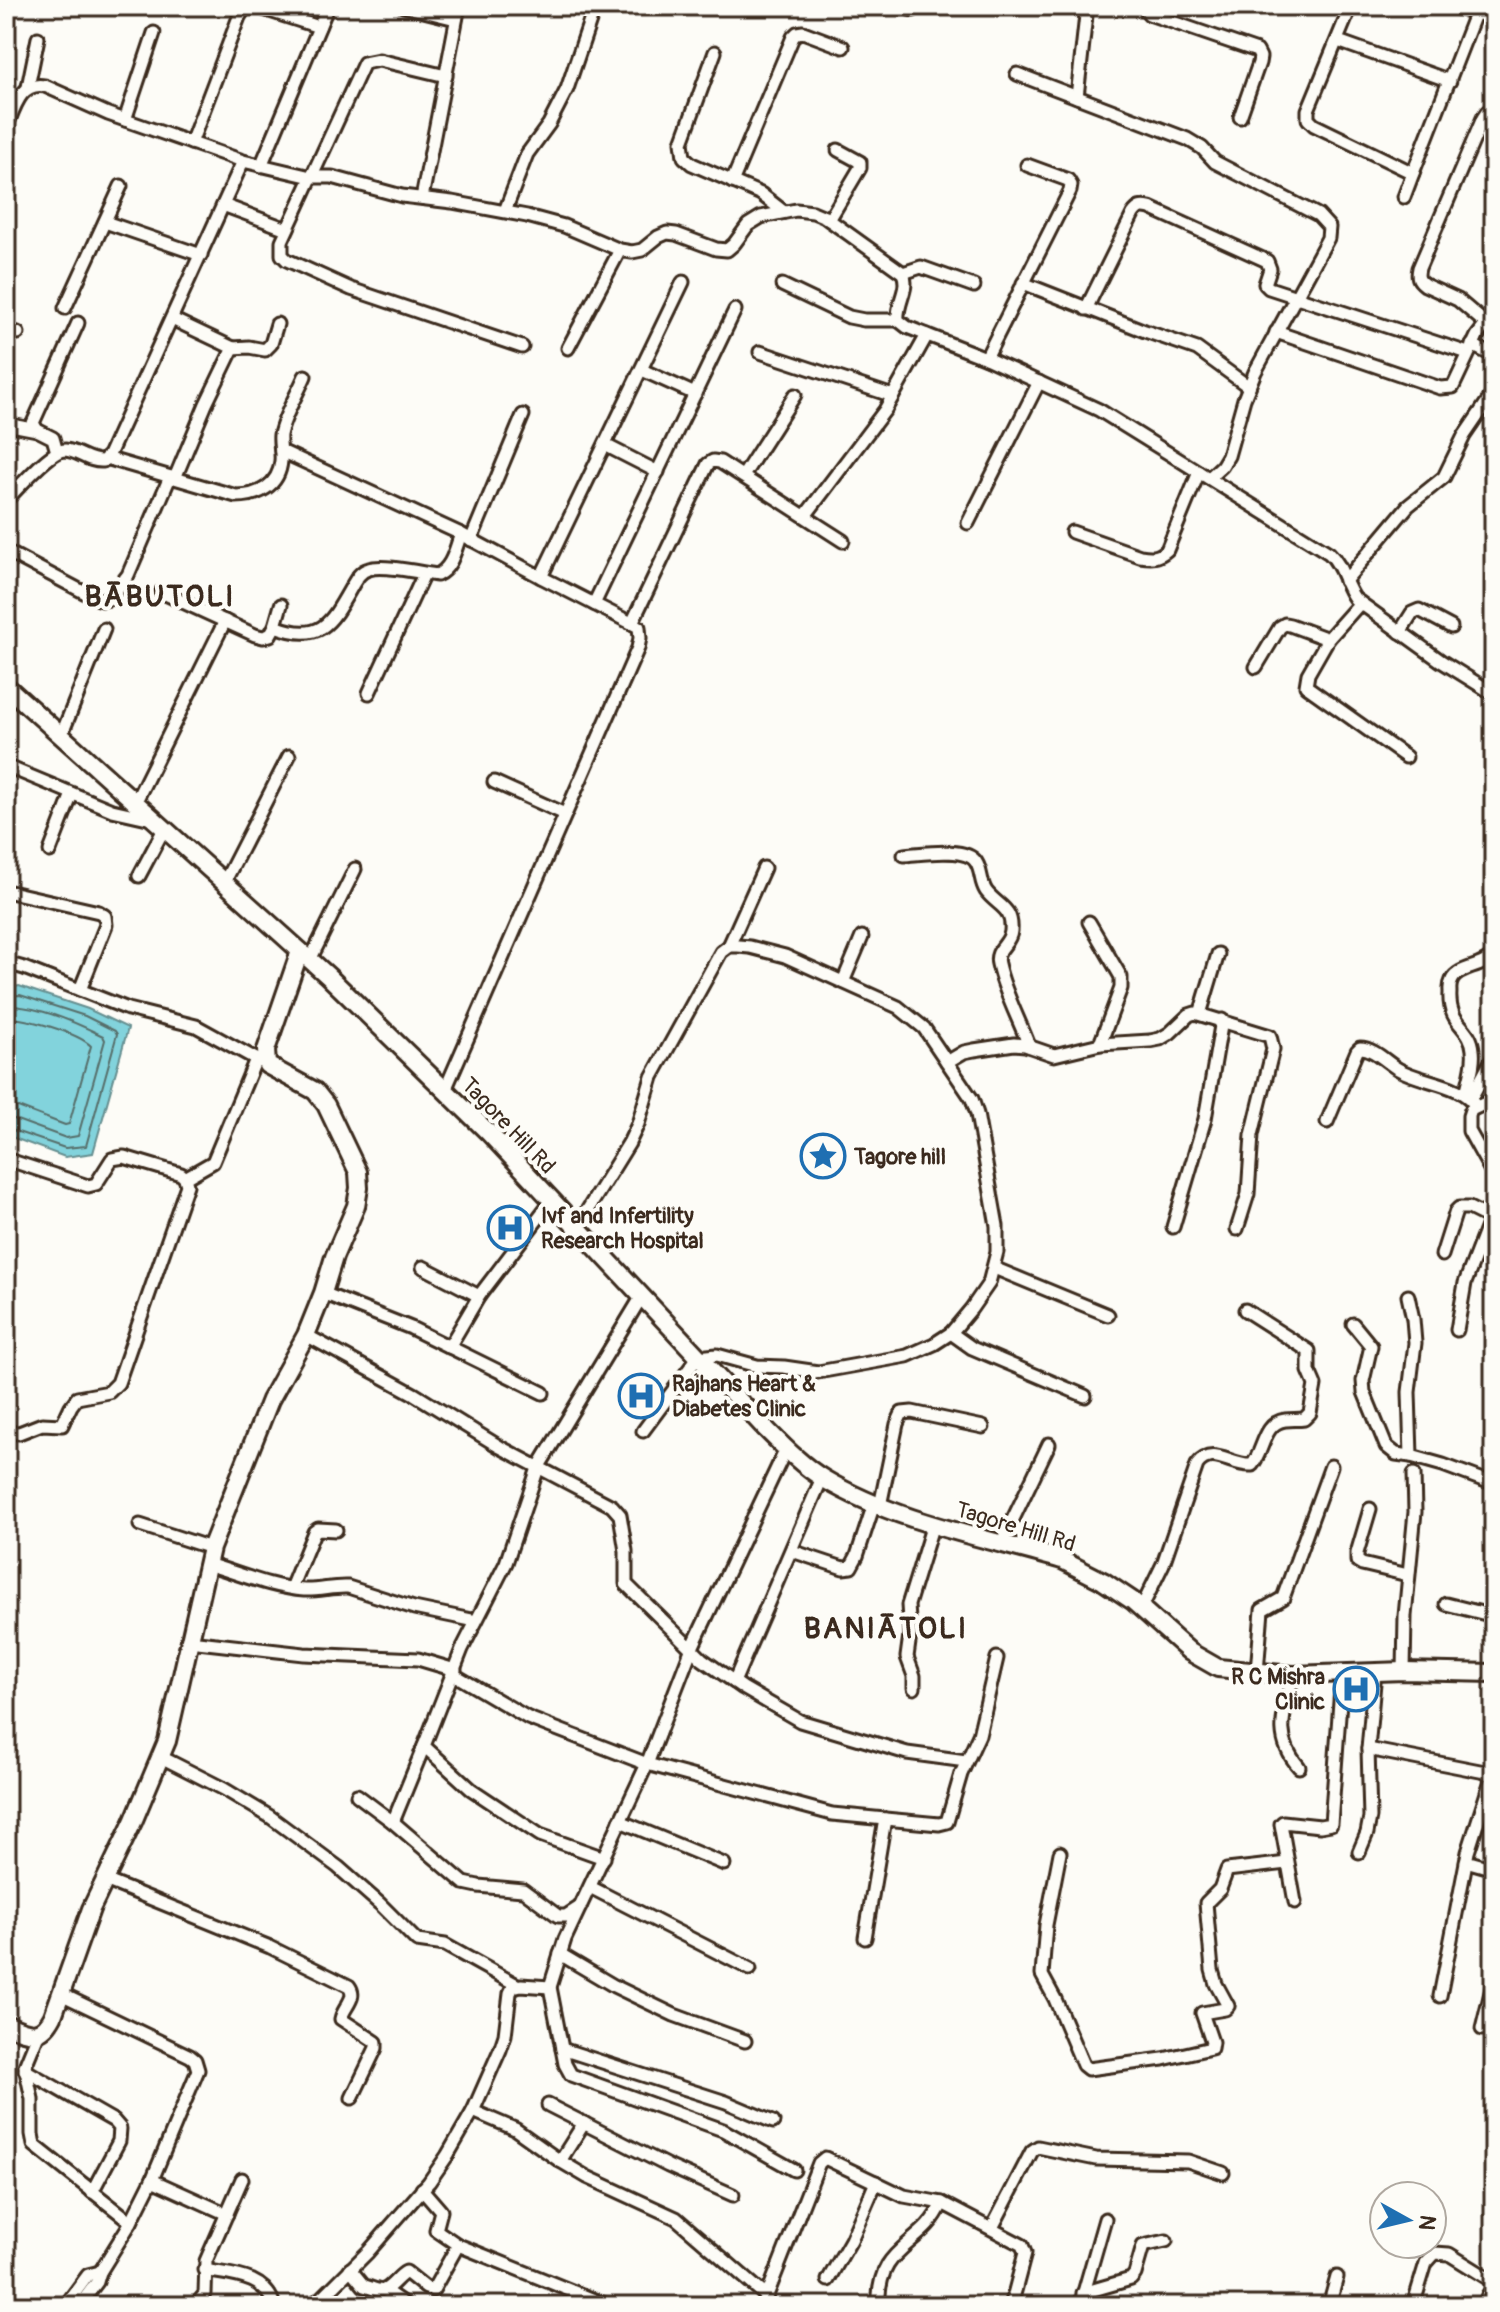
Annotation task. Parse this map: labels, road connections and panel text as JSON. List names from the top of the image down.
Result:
{
  "streets": {
    "main road": ["Tagore Hill Rd"]
  },
  "districts": ["BĀBUTOLI", "BANIĀTOLI"],
  "places": {
    "place": ["Tagore hill"],
    "hospital": ["Ivf and Infertility Research Hospital", "Rajhans Heart & Diabetes Clinic", "R C Mishra Clinic"]
  },
  "north": "right"
}
